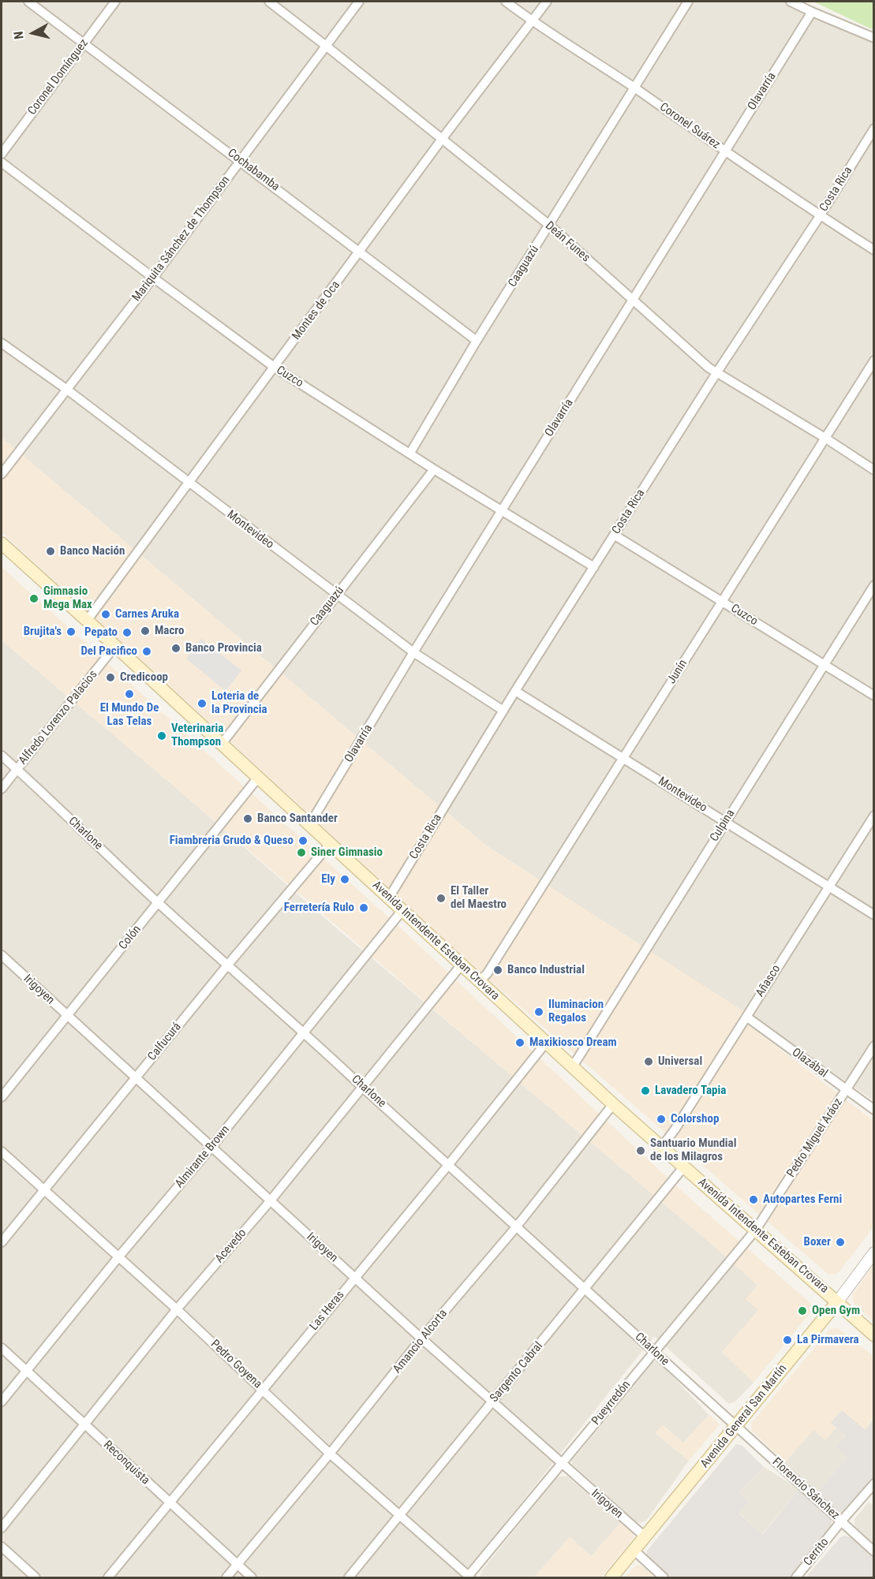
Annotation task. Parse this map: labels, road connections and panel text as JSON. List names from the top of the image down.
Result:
{
  "streets": {
    "main road": ["Avenida Intendente Esteban Crovara", "Avenida General San Martín"],
    "street": [
      "Coronel Domínguez",
      "Olavarría",
      "Coronel Suárez",
      "Cochabamba",
      "Costa Rica",
      "Mariquita Sánchez de Thompson",
      "Deán Funes",
      "Caaguazú",
      "Montes de Oca",
      "Cuzco",
      "Montevideo",
      "Junín",
      "Alfredo Lorenzo Palacios",
      "Culpina",
      "Charlone",
      "Colón",
      "Añasco",
      "Irigoyen",
      "Calfucurá",
      "Olazábal",
      "Pedro Miguel Aráoz",
      "Almirante Brown",
      "Acevedo",
      "Las Heras",
      "Amancio Alcorta",
      "Pedro Goyena",
      "Sargento Cabral",
      "Pueyrredón",
      "Reconquista",
      "Florencio Sánchez",
      "Cerrito"
    ]
  },
  "crossings": [
    ["Coronel Domínguez", "Cochabamba"],
    ["Olavarría", "Coronel Suárez"],
    ["Olavarría", "Deán Funes"],
    ["Olavarría", "Cuzco"],
    ["Olavarría", "Montevideo"],
    ["Olavarría", "Avenida Intendente Esteban Crovara"],
    ["Coronel Suárez", "Costa Rica"],
    ["Coronel Suárez", "Caaguazú"],
    ["Coronel Suárez", "Montes de Oca"],
    ["Cochabamba", "Mariquita Sánchez de Thompson"],
    ["Cochabamba", "Caaguazú"],
    ["Cochabamba", "Montes de Oca"],
    ["Costa Rica", "Deán Funes"],
    ["Costa Rica", "Cuzco"],
    ["Costa Rica", "Montevideo"],
    ["Costa Rica", "Avenida Intendente Esteban Crovara"],
    ["Mariquita Sánchez de Thompson", "Deán Funes"],
    ["Mariquita Sánchez de Thompson", "Cuzco"],
    ["Mariquita Sánchez de Thompson", "Montevideo"],
    ["Deán Funes", "Caaguazú"],
    ["Deán Funes", "Montes de Oca"],
    ["Deán Funes", "Junín"],
    ["Caaguazú", "Cuzco"],
    ["Caaguazú", "Montevideo"],
    ["Caaguazú", "Avenida Intendente Esteban Crovara"],
    ["Montes de Oca", "Cuzco"],
    ["Montes de Oca", "Montevideo"],
    ["Montes de Oca", "Avenida Intendente Esteban Crovara"],
    ["Cuzco", "Junín"],
    ["Cuzco", "Culpina"],
    ["Montevideo", "Junín"],
    ["Montevideo", "Culpina"],
    ["Montevideo", "Añasco"],
    ["Junín", "Avenida Intendente Esteban Crovara"],
    ["Alfredo Lorenzo Palacios", "Charlone"],
    ["Alfredo Lorenzo Palacios", "Avenida Intendente Esteban Crovara"],
    ["Culpina", "Avenida Intendente Esteban Crovara"],
    ["Charlone", "Colón"],
    ["Charlone", "Calfucurá"],
    ["Charlone", "Almirante Brown"],
    ["Charlone", "Acevedo"],
    ["Charlone", "Las Heras"],
    ["Charlone", "Amancio Alcorta"],
    ["Charlone", "Sargento Cabral"],
    ["Charlone", "Pueyrredón"],
    ["Charlone", "Avenida General San Martín"],
    ["Charlone", "Florencio Sánchez"],
    ["Colón", "Avenida Intendente Esteban Crovara"],
    ["Colón", "Irigoyen"],
    ["Avenida Intendente Esteban Crovara", "Añasco"],
    ["Avenida Intendente Esteban Crovara", "Calfucurá"],
    ["Avenida Intendente Esteban Crovara", "Pedro Miguel Aráoz"],
    ["Avenida Intendente Esteban Crovara", "Almirante Brown"],
    ["Avenida Intendente Esteban Crovara", "Acevedo"],
    ["Avenida Intendente Esteban Crovara", "Las Heras"],
    ["Avenida Intendente Esteban Crovara", "Amancio Alcorta"],
    ["Avenida Intendente Esteban Crovara", "Sargento Cabral"],
    ["Avenida Intendente Esteban Crovara", "Pueyrredón"],
    ["Avenida Intendente Esteban Crovara", "Avenida General San Martín"],
    ["Añasco", "Olazábal"],
    ["Irigoyen", "Calfucurá"],
    ["Irigoyen", "Almirante Brown"],
    ["Irigoyen", "Acevedo"],
    ["Irigoyen", "Las Heras"],
    ["Irigoyen", "Amancio Alcorta"],
    ["Irigoyen", "Sargento Cabral"],
    ["Irigoyen", "Pueyrredón"],
    ["Irigoyen", "Avenida General San Martín"],
    ["Calfucurá", "Pedro Goyena"],
    ["Olazábal", "Pedro Miguel Aráoz"],
    ["Pedro Miguel Aráoz", "Pueyrredón"],
    ["Almirante Brown", "Pedro Goyena"],
    ["Almirante Brown", "Reconquista"],
    ["Acevedo", "Pedro Goyena"],
    ["Acevedo", "Reconquista"],
    ["Las Heras", "Pedro Goyena"],
    ["Las Heras", "Reconquista"],
    ["Amancio Alcorta", "Pedro Goyena"],
    ["Amancio Alcorta", "Reconquista"],
    ["Pedro Goyena", "Sargento Cabral"],
    ["Pedro Goyena", "Pueyrredón"],
    ["Avenida General San Martín", "Florencio Sánchez"],
    ["Florencio Sánchez", "Cerrito"]
  ],
  "places": [
    "Banco Nación",
    "Gimnasio Mega Max",
    "Carnes Aruka",
    "Macro",
    "Brujita's",
    "Pepato",
    "Banco Provincia",
    "Del Pacifico",
    "Credicoop",
    "El Mundo De Las Telas",
    "Loteria de la Provincia",
    "Veterinaria Thompson",
    "Banco Santander",
    "Fiambreria Grudo & Queso",
    "Siner Gimnasio",
    "Ely",
    "El Taller del Maestro",
    "Ferretería Rulo",
    "Banco Industrial",
    "Iluminacion Regalos",
    "Maxikiosco Dream",
    "Universal",
    "Lavadero Tapia",
    "Colorshop",
    "Santuario Mundial de los Milagros",
    "Autopartes Ferni",
    "Boxer",
    "Open Gym",
    "La Pirmavera"
  ],
  "north": "left"
}
